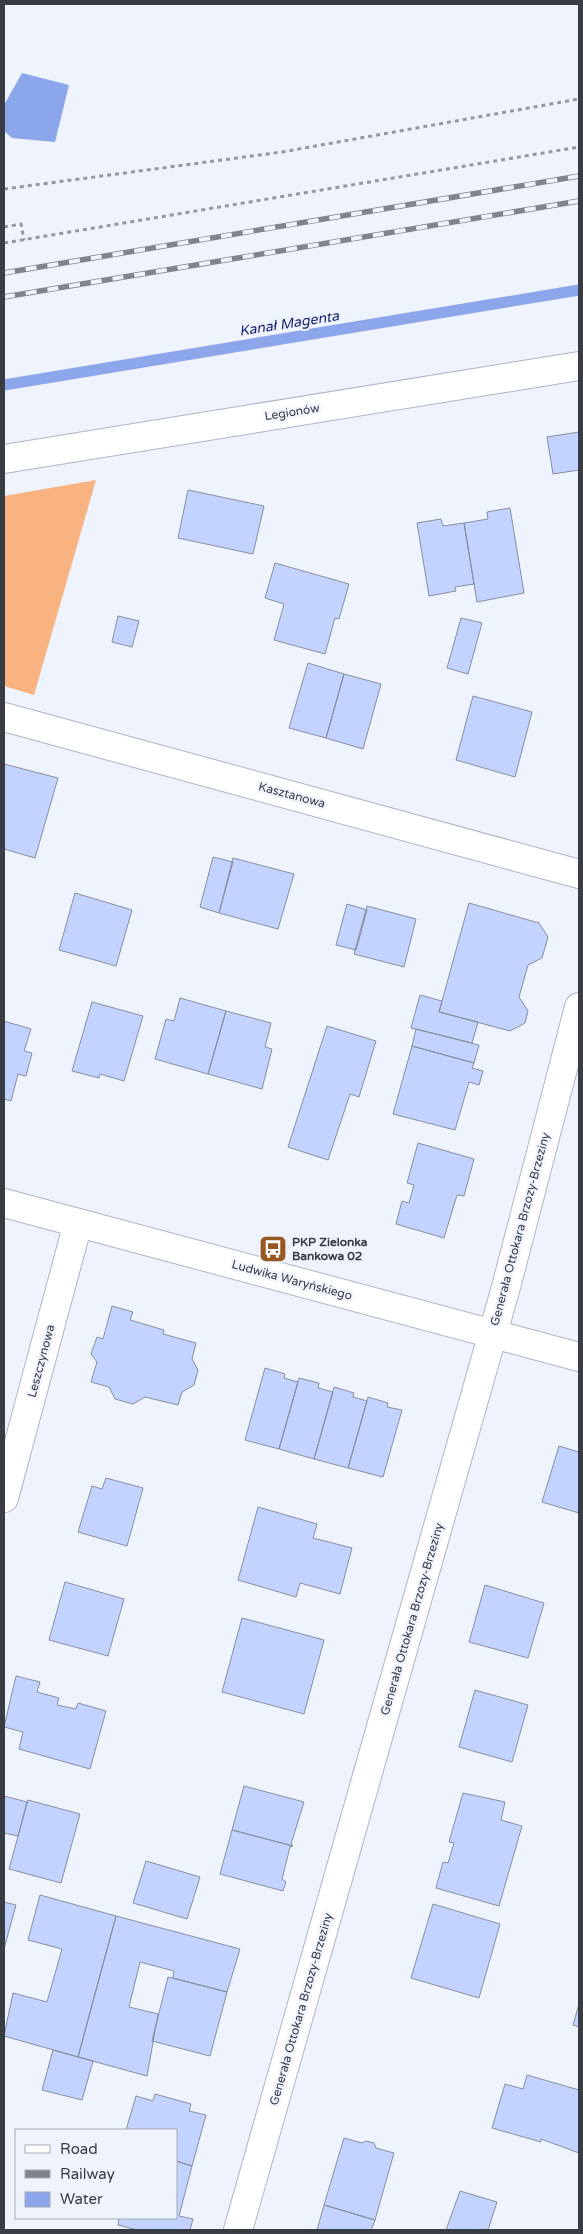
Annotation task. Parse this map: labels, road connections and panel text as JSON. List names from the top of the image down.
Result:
{
  "streets": {
    "street": [
      "Legionów",
      "Kasztanowa",
      "Generała Ottokara Brzozy-Brzeziny",
      "Ludwika Waryńskiego",
      "Leszczynowa"
    ]
  },
  "crossings": [
    ["Generała Ottokara Brzozy-Brzeziny", "Ludwika Waryńskiego"],
    ["Ludwika Waryńskiego", "Leszczynowa"]
  ],
  "water": ["Kanał Magenta"],
  "places": {
    "bus stop": ["PKP Zielonka Bankowa 02"]
  },
  "legend": ["Road", "Railway", "Water"]
}
